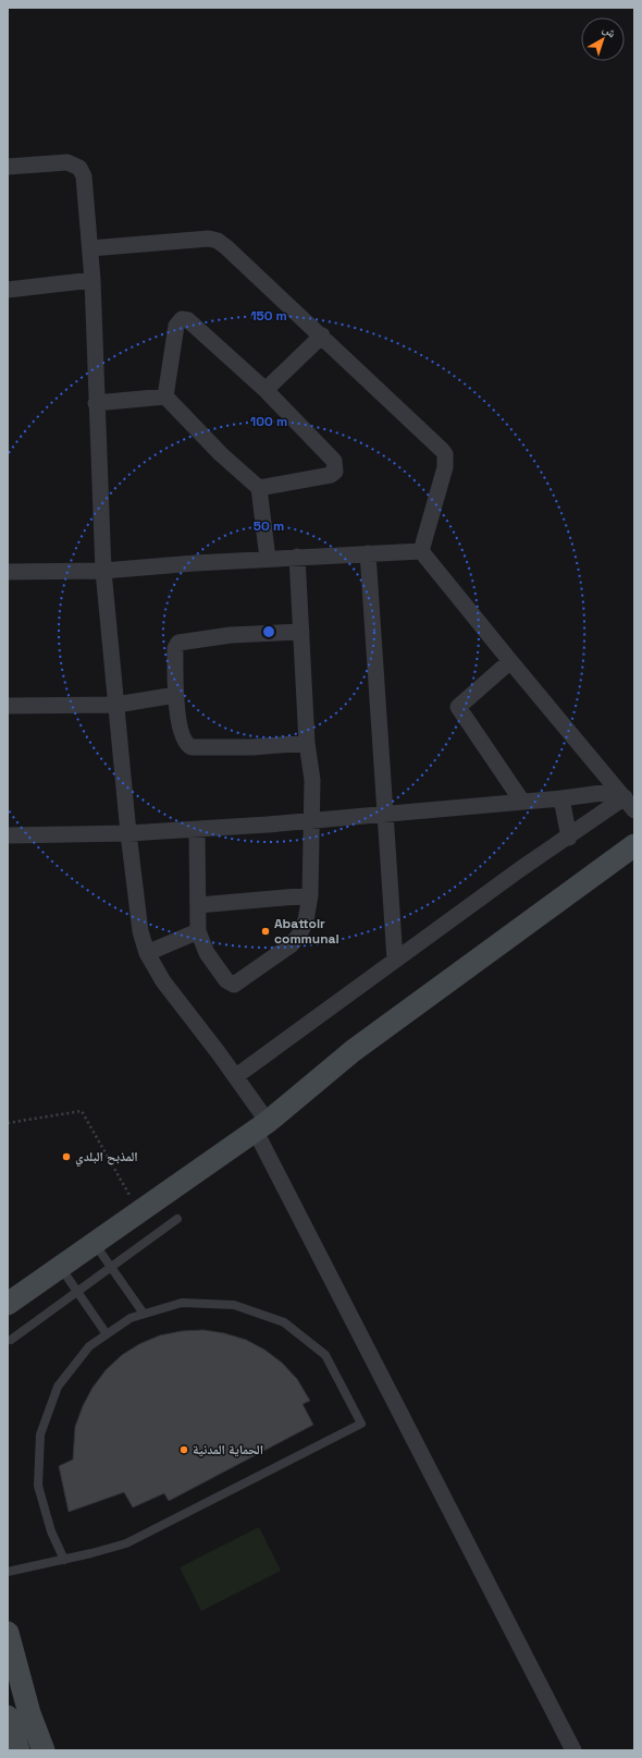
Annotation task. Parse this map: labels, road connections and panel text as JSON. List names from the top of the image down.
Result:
{
  "places": ["Abattoir communal", "المذبح البلدي", "الحماية المدنية"],
  "north": "top right",
  "rings": ["150 m", "100 m", "50 m"]
}
